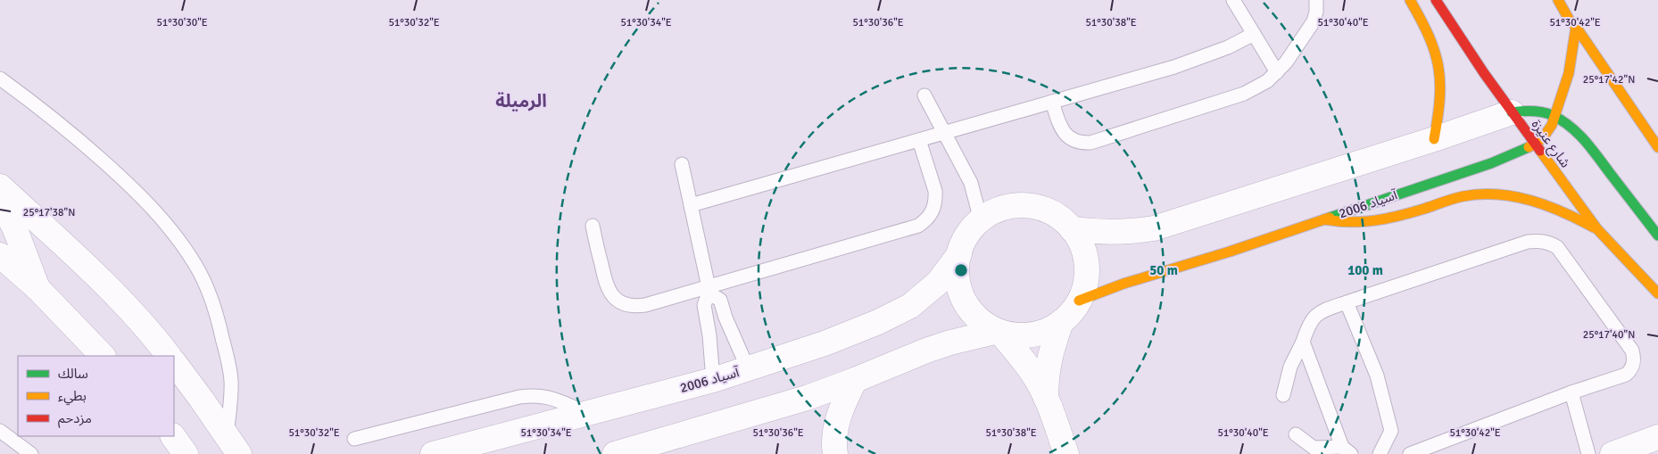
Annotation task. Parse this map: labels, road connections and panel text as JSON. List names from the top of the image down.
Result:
{
  "streets": {
    "main road": ["شارع عنيزة", "آسياد 2006"]
  },
  "crossings": [
    ["شارع عنيزة", "آسياد 2006"]
  ],
  "districts": ["الرميلة"],
  "legend": ["سالك", "بطيء", "مزدحم"],
  "coordinates": [
    "51°30'30\"E",
    "51°30'32\"E",
    "51°30'34\"E",
    "51°30'36\"E",
    "51°30'38\"E",
    "51°30'40\"E",
    "51°30'42\"E",
    "25°17'42\"N",
    "25°17'38\"N",
    "25°17'40\"N"
  ],
  "rings": ["50 m", "100 m"]
}
